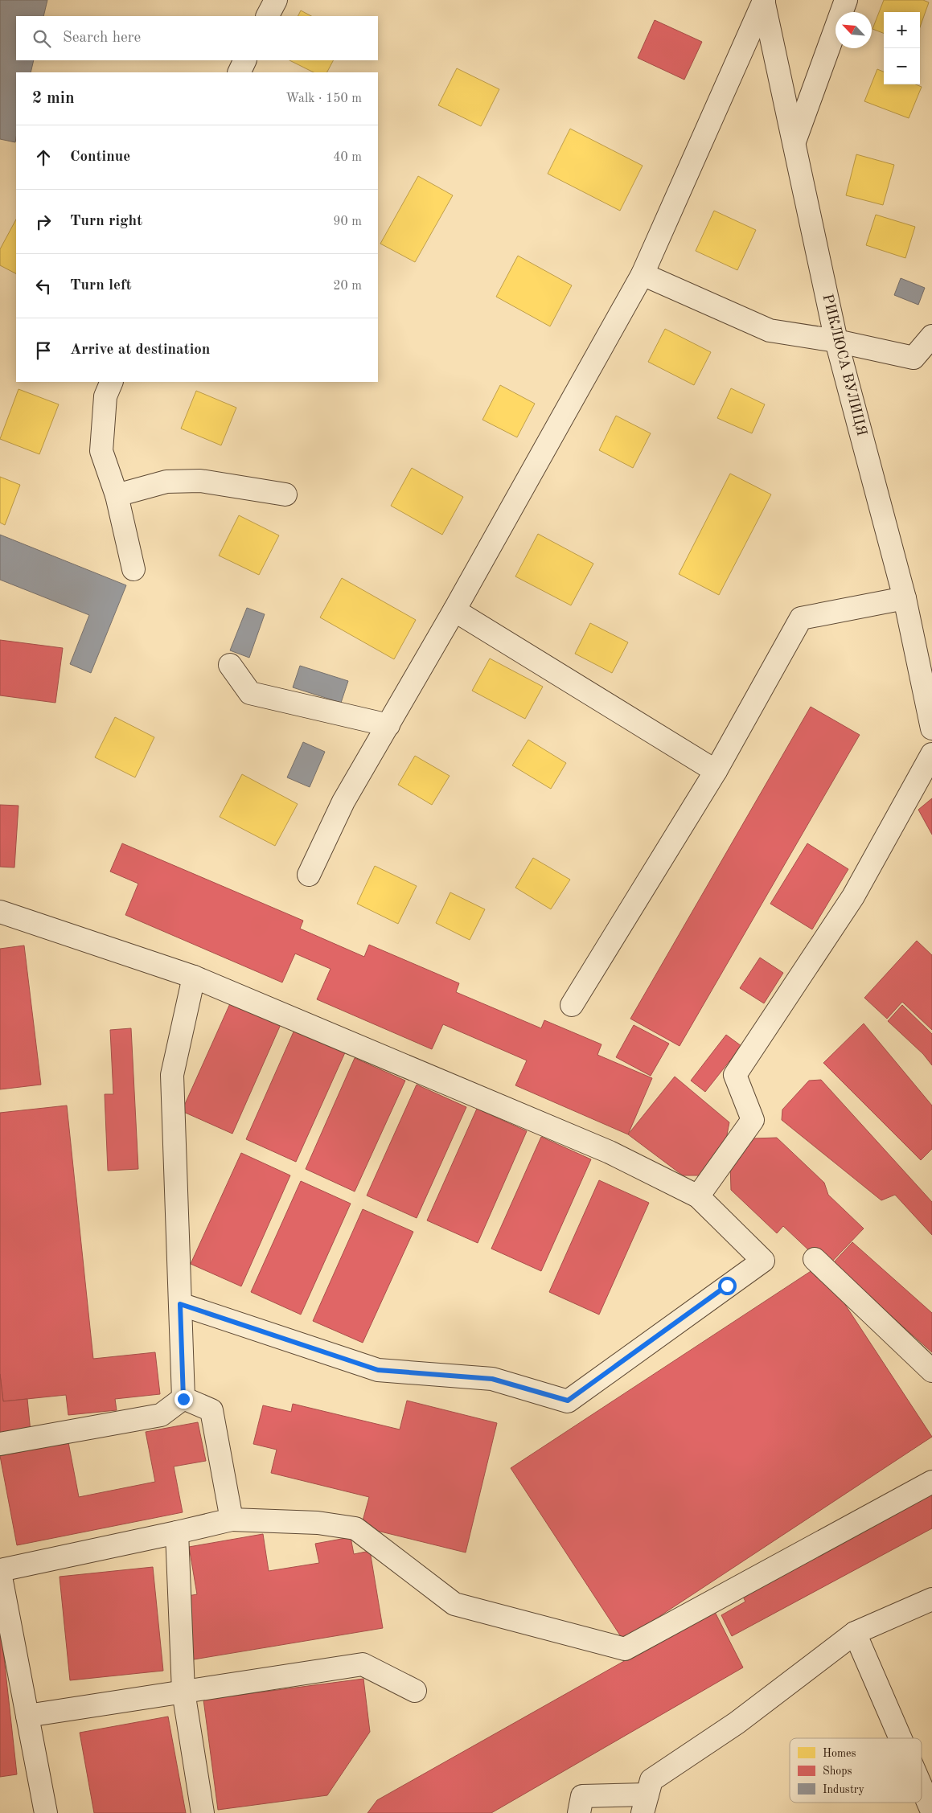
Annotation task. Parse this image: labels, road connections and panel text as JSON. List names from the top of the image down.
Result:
{
  "streets": {
    "street": ["РИКЛЮСА ВУЛИЦЯ"]
  },
  "legend": ["Homes", "Shops", "Industry"],
  "north": "top left",
  "page": {
    "map_buttons": ["+", "−"],
    "search": "Search here",
    "heading": ["2 min", "Walk · 150 m"],
    "list": [
      ["Continue", "40 m"],
      ["Turn right", "90 m"],
      ["Turn left", "20 m"],
      "Arrive at destination"
    ]
  }
}
